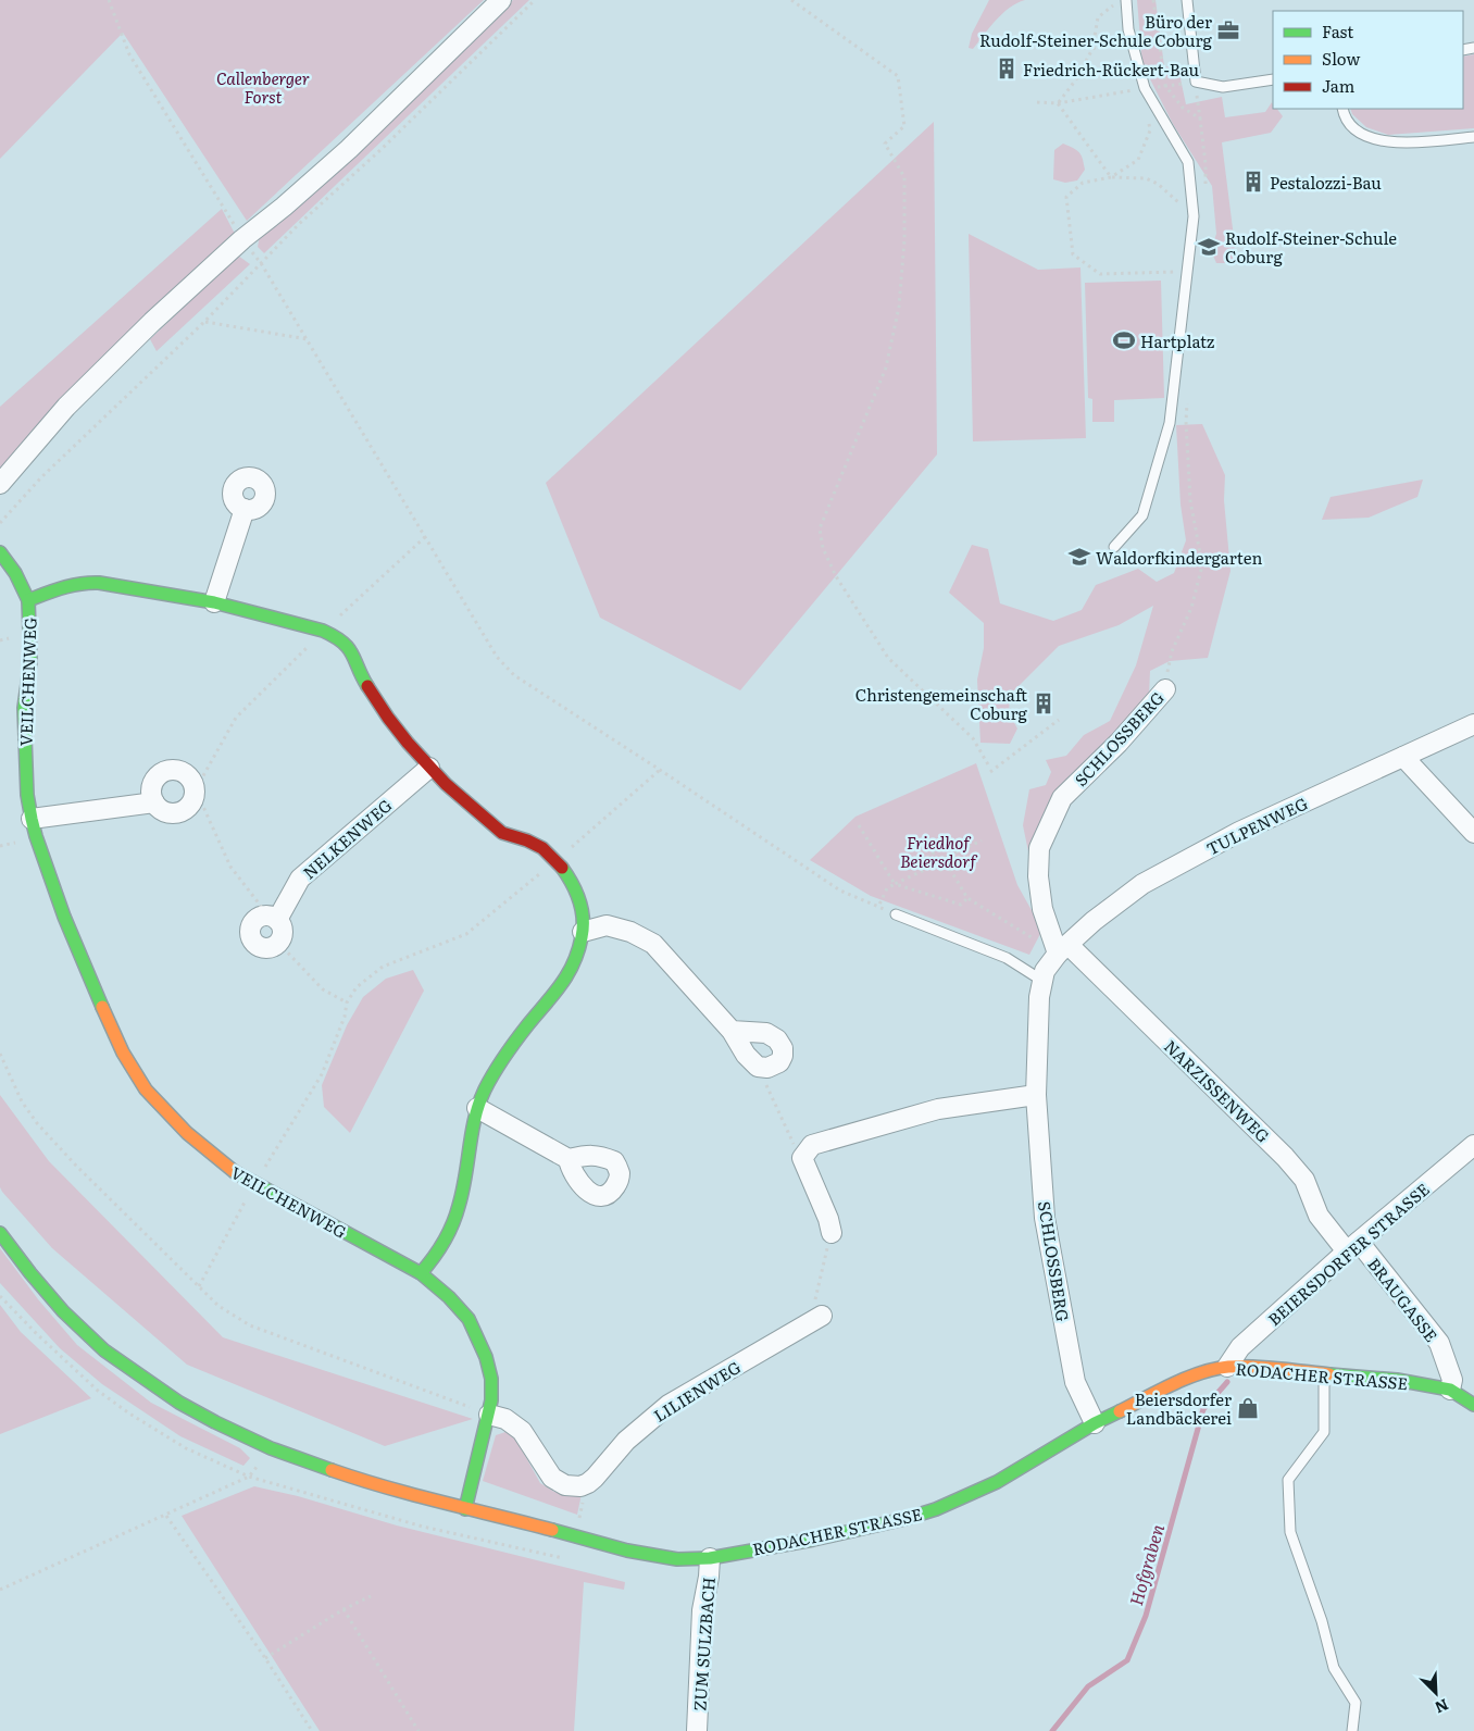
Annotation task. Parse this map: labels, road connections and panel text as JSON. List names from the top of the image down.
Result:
{
  "streets": {
    "street": [
      "VEILCHENWEG",
      "SCHLOSSBERG",
      "TULPENWEG",
      "NELKENWEG",
      "NARZISSENWEG",
      "BEIERSDORFER STRASSE",
      "BRAUGASSE",
      "RODACHER STRASSE",
      "LILIENWEG",
      "ZUM SULZBACH"
    ]
  },
  "crossings": [
    ["VEILCHENWEG", "RODACHER STRASSE"],
    ["VEILCHENWEG", "LILIENWEG"],
    ["SCHLOSSBERG", "TULPENWEG"],
    ["SCHLOSSBERG", "NARZISSENWEG"],
    ["SCHLOSSBERG", "RODACHER STRASSE"],
    ["TULPENWEG", "NARZISSENWEG"],
    ["NARZISSENWEG", "BEIERSDORFER STRASSE"],
    ["NARZISSENWEG", "BRAUGASSE"],
    ["BEIERSDORFER STRASSE", "BRAUGASSE"],
    ["BEIERSDORFER STRASSE", "RODACHER STRASSE"],
    ["BRAUGASSE", "RODACHER STRASSE"],
    ["RODACHER STRASSE", "ZUM SULZBACH"]
  ],
  "water": ["Hofgraben"],
  "parks": ["Callenberger Forst", "Friedhof Beiersdorf"],
  "places": {
    "office": ["Büro der Rudolf-Steiner-Schule Coburg"],
    "building": ["Friedrich-Rückert-Bau", "Pestalozzi-Bau", "Christengemeinschaft Coburg"],
    "school or university": ["Rudolf-Steiner-Schule Coburg", "Waldorfkindergarten"],
    "sports": ["Hartplatz"],
    "shop": ["Beiersdorfer Landbäckerei"]
  },
  "legend": ["Fast", "Slow", "Jam"],
  "north": "bottom right"
}
